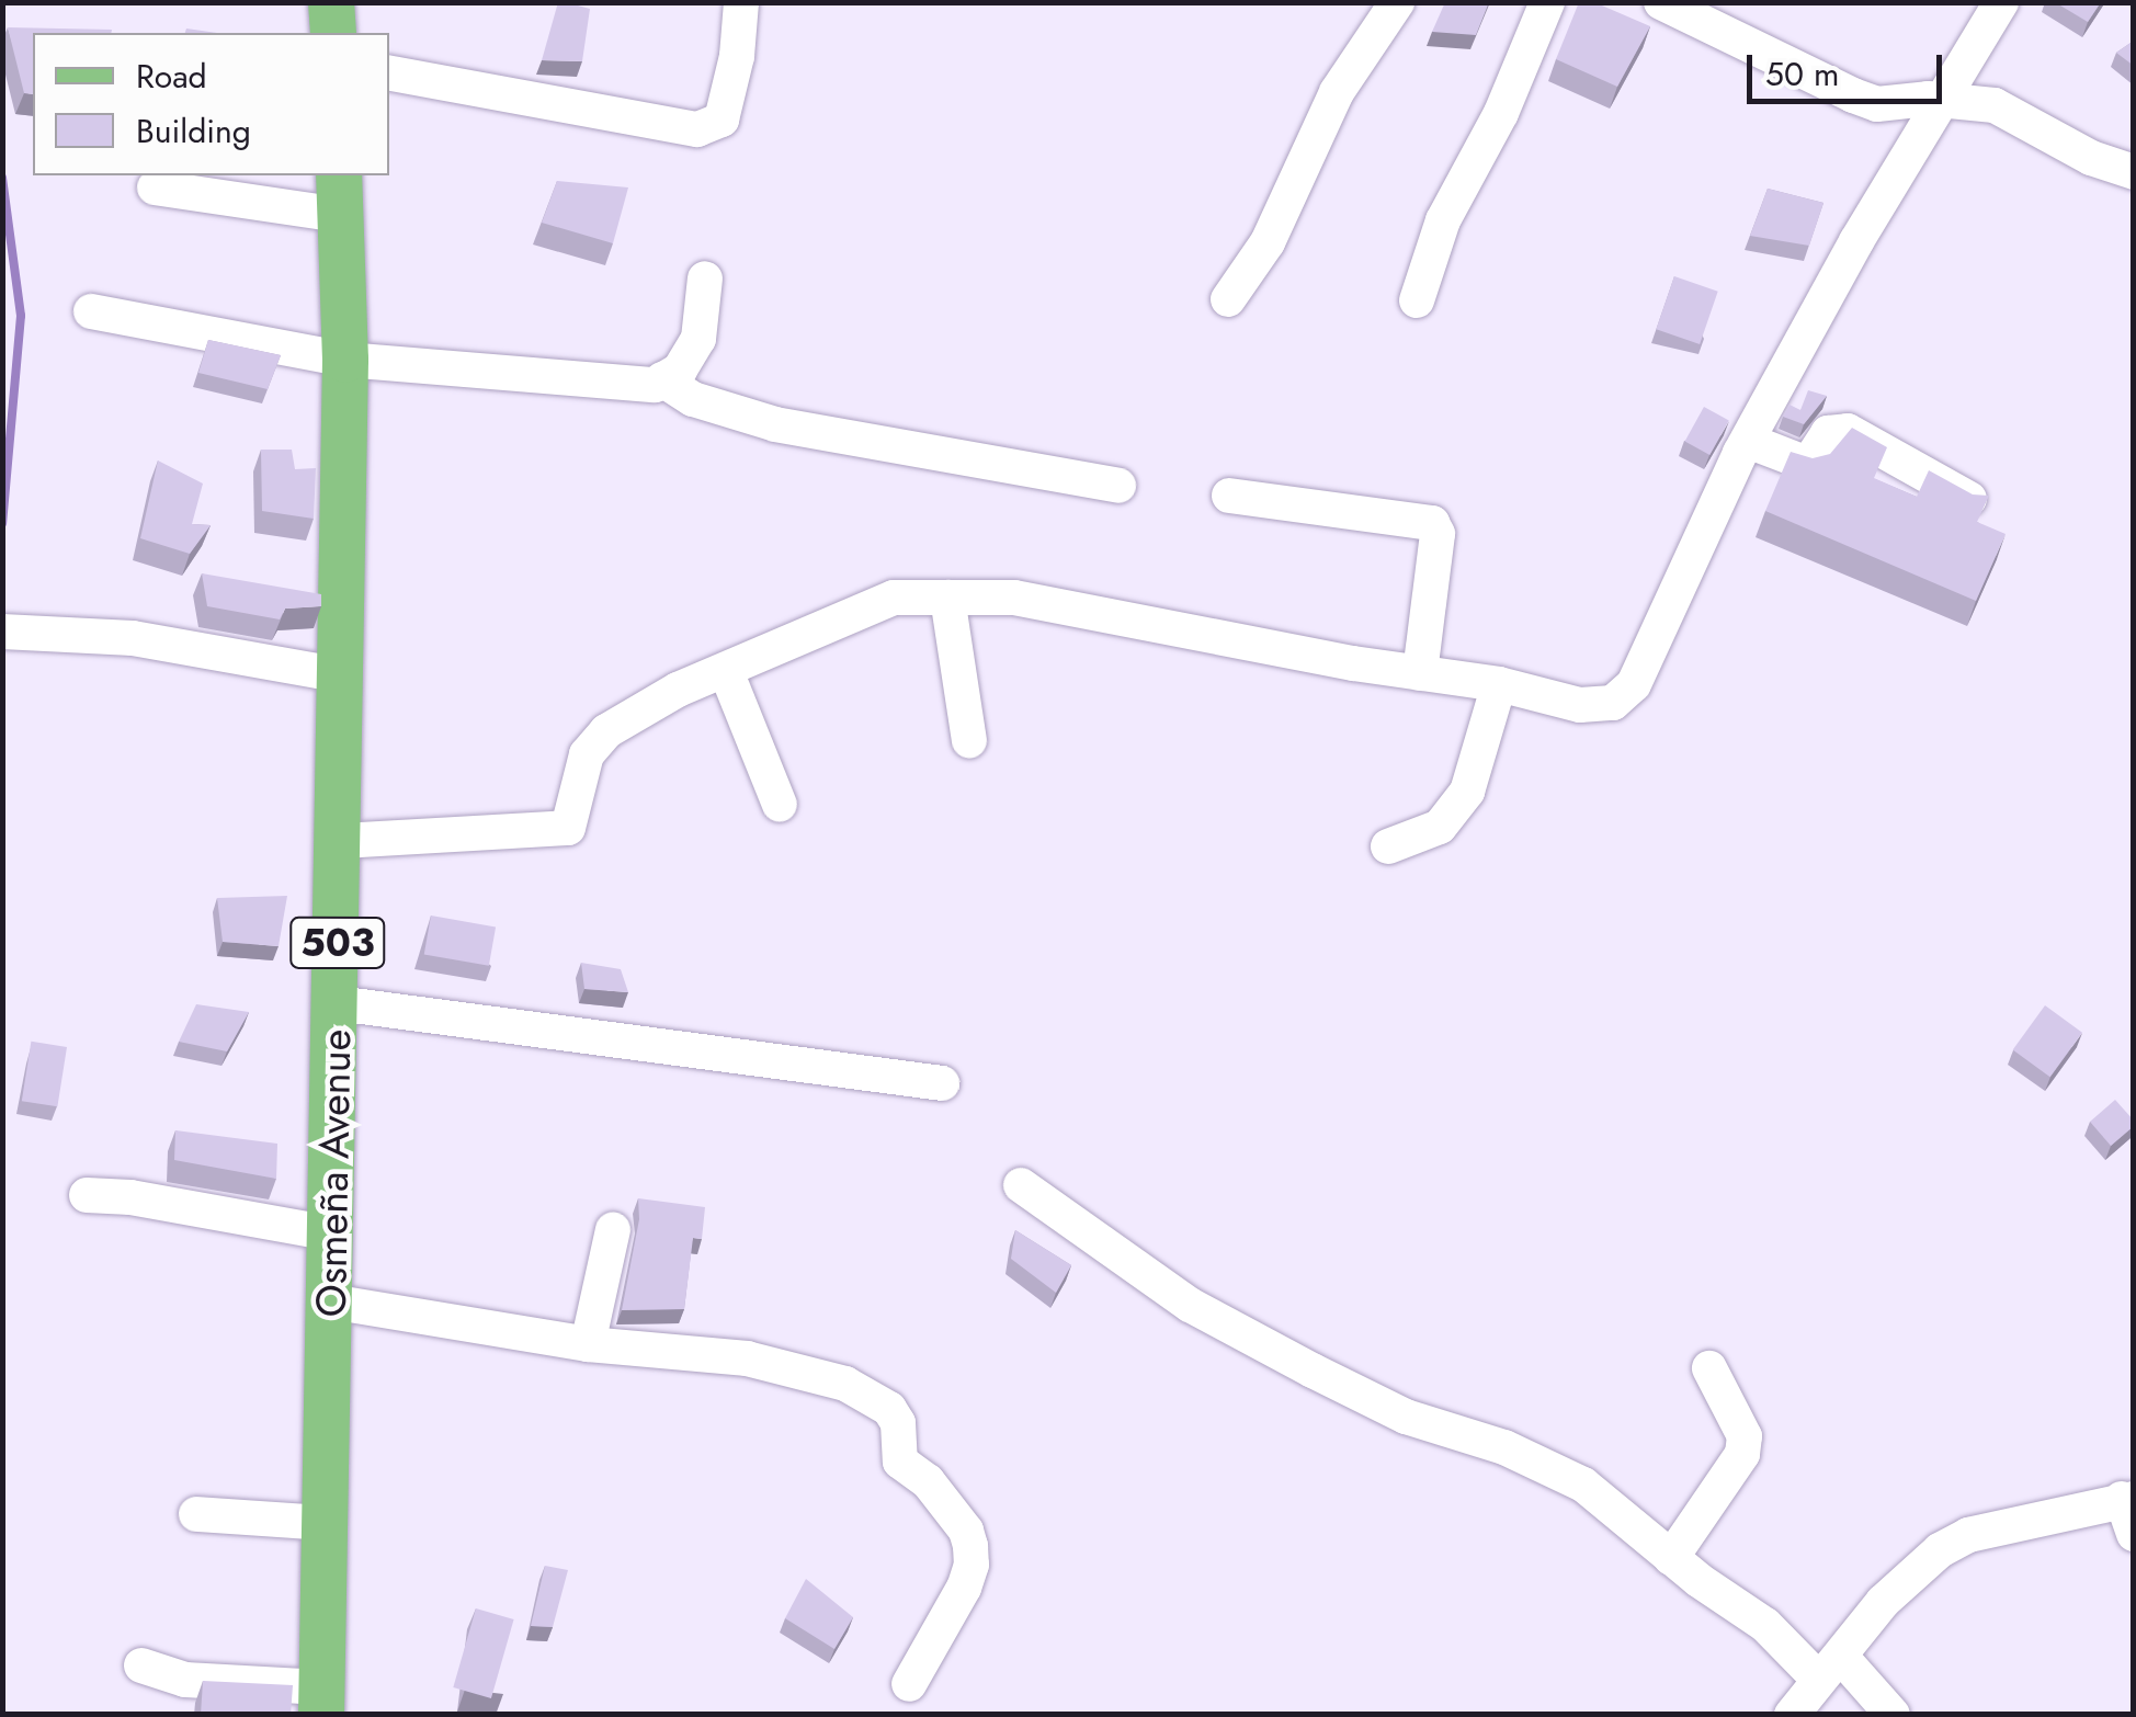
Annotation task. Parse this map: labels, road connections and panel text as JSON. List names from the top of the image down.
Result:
{
  "streets": {
    "main road": ["503", "Osmeña Avenue"]
  },
  "legend": ["Road", "Building"],
  "scale_bar": "50 m"
}
